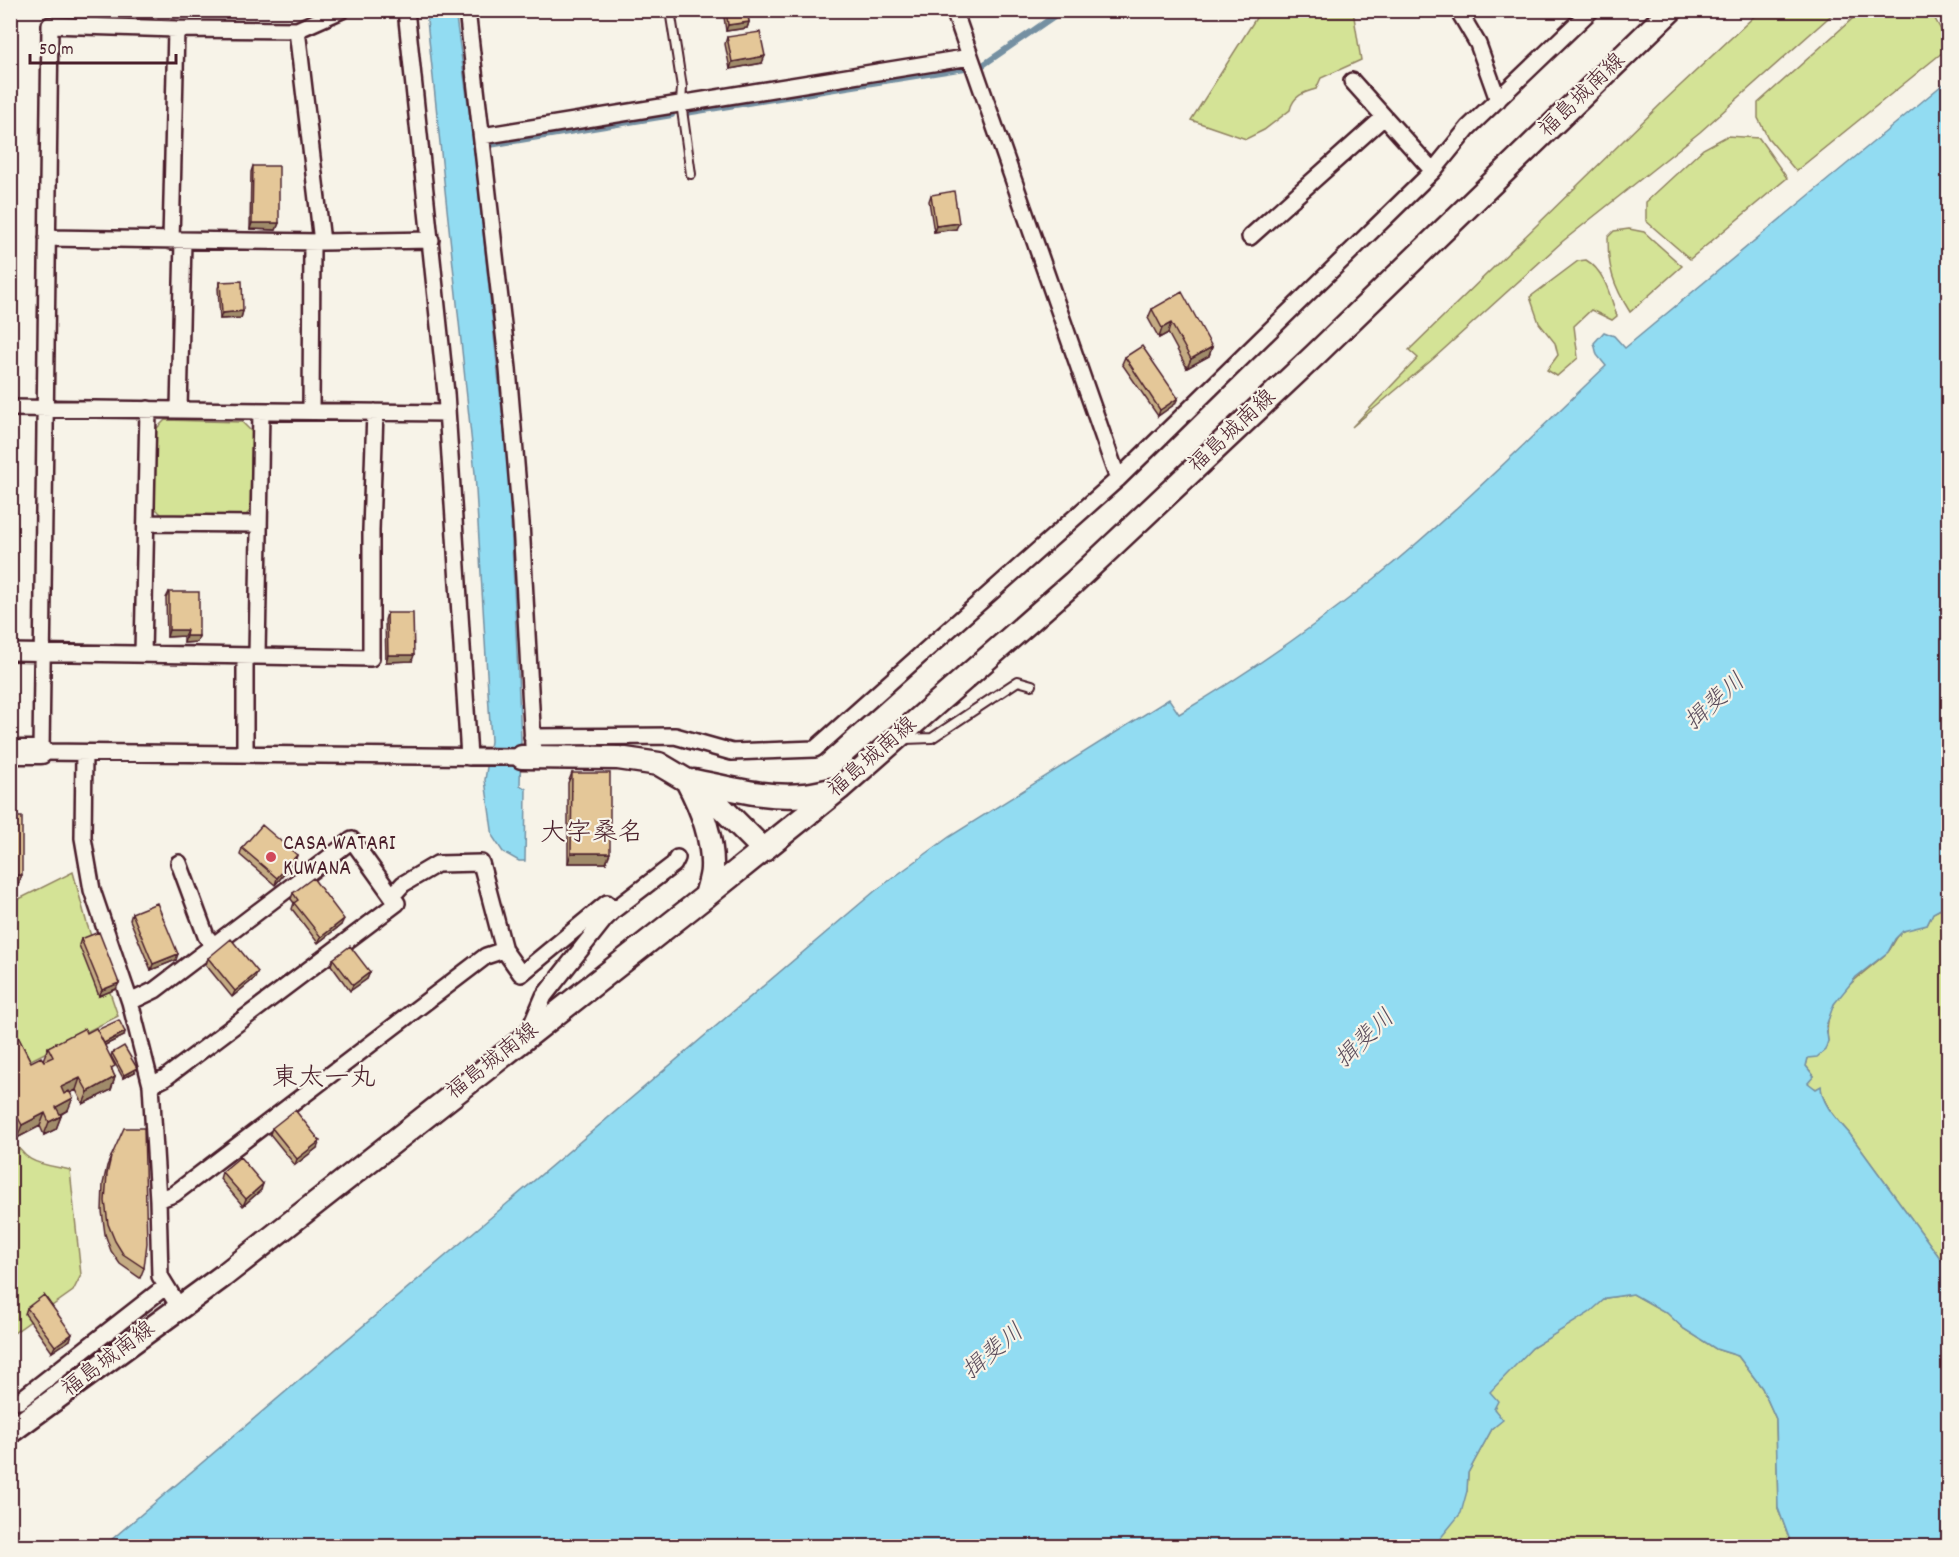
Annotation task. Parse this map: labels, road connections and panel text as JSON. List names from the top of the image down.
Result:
{
  "streets": {
    "main road": ["福島城南線"]
  },
  "districts": ["大字桑名", "東太一丸"],
  "water": ["揖斐川"],
  "places": ["CASA WATARI KUWANA"],
  "scale_bar": "50 m"
}
